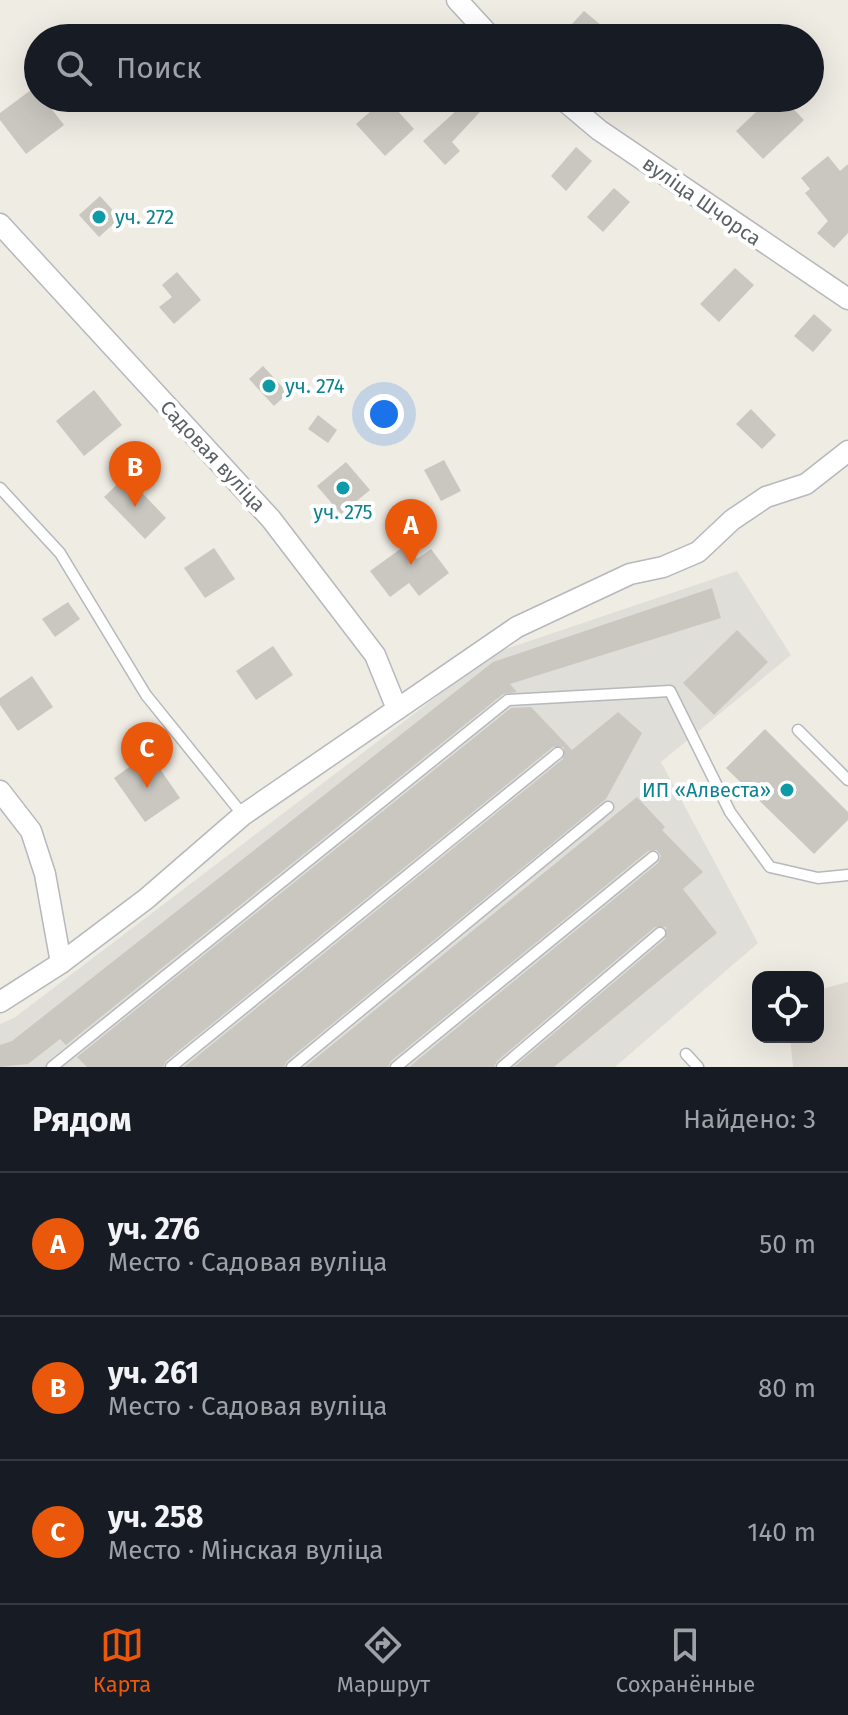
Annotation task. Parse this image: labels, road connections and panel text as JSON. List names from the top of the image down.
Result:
{
  "streets": {
    "street": ["вуліца Шчорса", "Садовая вуліца"]
  },
  "places": [
    "уч. 272",
    "уч. 274",
    "уч. 275",
    "ИП «Алвеста»"
  ],
  "page": {
    "search": "Поиск",
    "pins": ["B", "A", "C"],
    "heading": ["Рядом", "Найдено: 3"],
    "list": [
      {
        "mark": "A",
        "name": "уч. 276",
        "note": "Место · Садовая вуліца",
        "value": "50 m"
      },
      {
        "mark": "B",
        "name": "уч. 261",
        "note": "Место · Садовая вуліца",
        "value": "80 m"
      },
      {
        "mark": "C",
        "name": "уч. 258",
        "note": "Место · Мінская вуліца",
        "value": "140 m"
      }
    ],
    "nav": ["Карта", "Маршрут", "Сохранённые"]
  }
}
